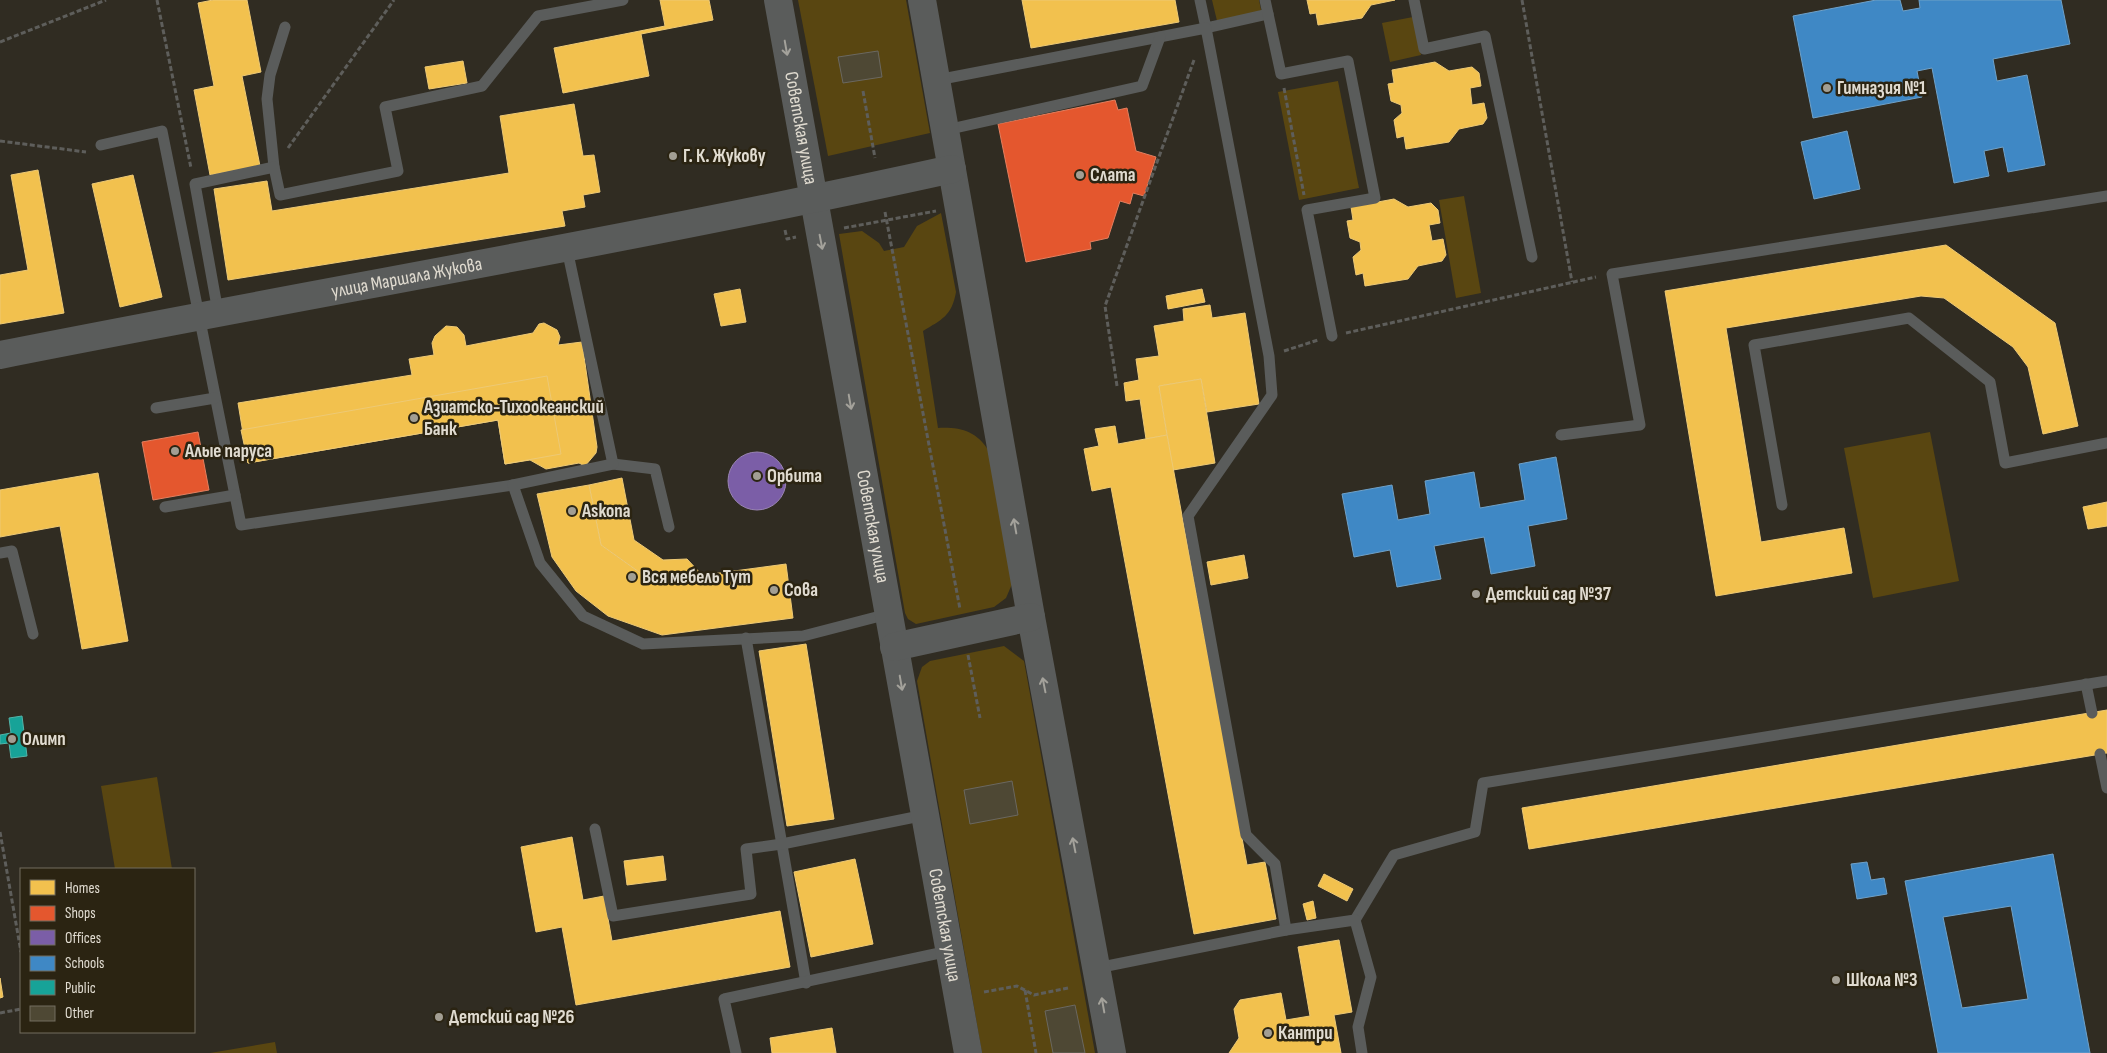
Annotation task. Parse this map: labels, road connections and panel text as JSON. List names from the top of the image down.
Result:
{
  "streets": {
    "street": ["Советская улица", "улица Маршала Жукова"]
  },
  "crossings": [
    ["Советская улица", "улица Маршала Жукова"]
  ],
  "places": [
    "Гимназия №1",
    "Г. К. Жукову",
    "Слата",
    "Азиатско-Тихоокеанский Банк",
    "Алые паруса",
    "Орбита",
    "Askona",
    "Вся мебель Тут",
    "Сова",
    "Детский сад №37",
    "Олимп",
    "Школа №3",
    "Детский сад №26",
    "Кантри"
  ],
  "legend": [
    "Homes",
    "Shops",
    "Offices",
    "Schools",
    "Public",
    "Other"
  ]
}
